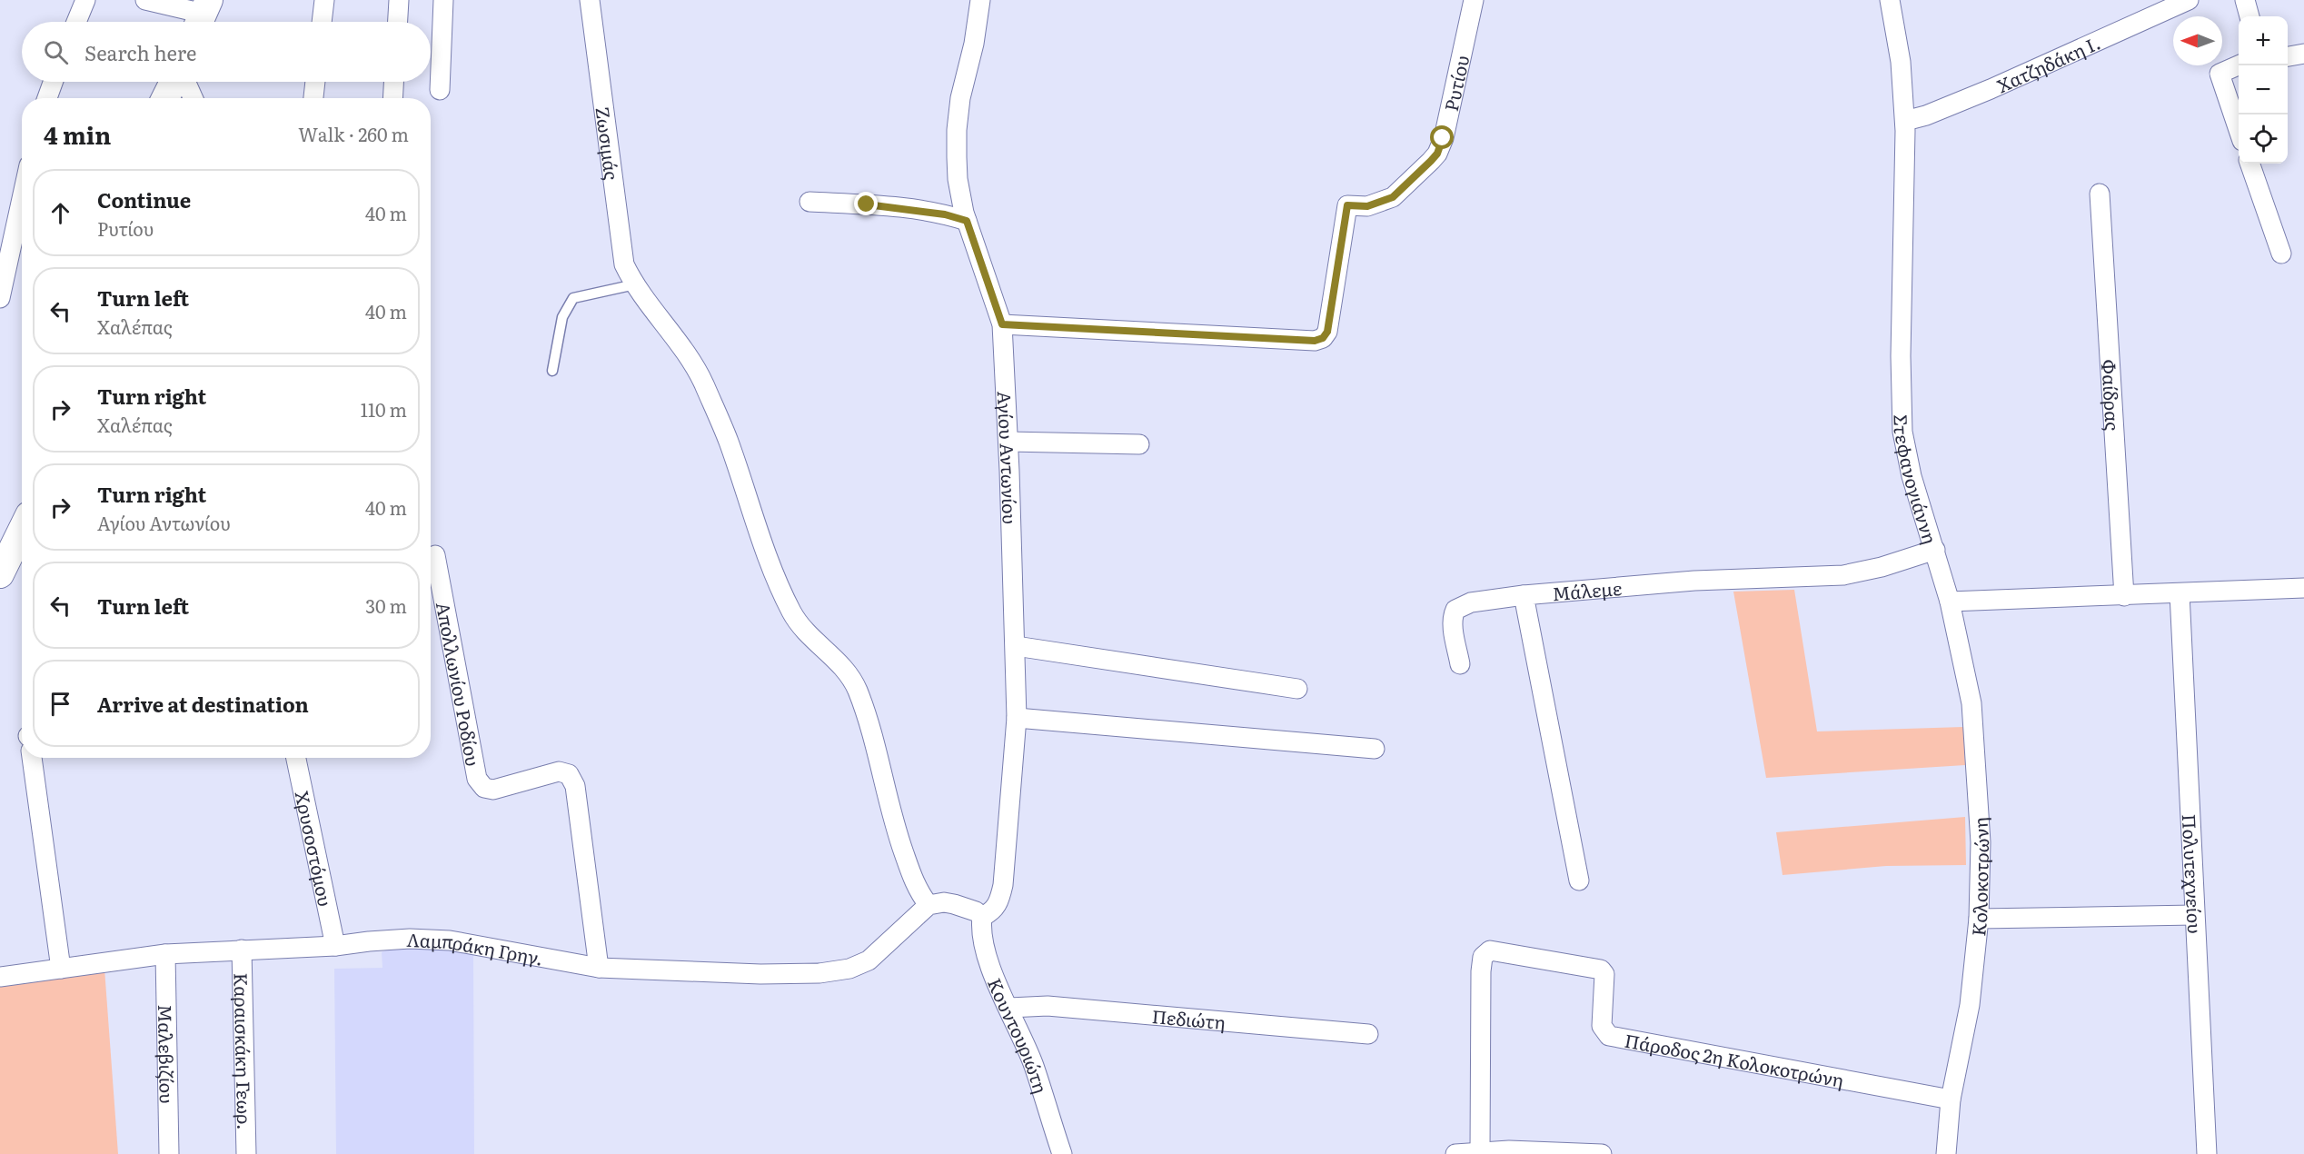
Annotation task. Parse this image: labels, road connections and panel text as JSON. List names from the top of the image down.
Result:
{
  "streets": {
    "street": [
      "Χατζηδάκη Ι.",
      "Ρυτίου",
      "Ζωσιμάς",
      "Φαίδρας",
      "Αγίου Αντωνίου",
      "Στεφανογιάννη",
      "Μάλεμε",
      "Απολλωνίου Ροδίου",
      "Χρυσοστόμου",
      "Πολυτεχνείου",
      "Κολοκοτρώνη",
      "Λαμπράκη Γρηγ.",
      "Πεδιώτη",
      "Κουντουριώτη",
      "Καραισκάκη Γεωρ.",
      "Μαλεβιζίου",
      "Πάροδος 2η Κολοκοτρώνη"
    ]
  },
  "crossings": [
    ["Χατζηδάκη Ι.", "Στεφανογιάννη"],
    ["Ρυτίου", "Αγίου Αντωνίου"],
    ["Ζωσιμάς", "Λαμπράκη Γρηγ."],
    ["Αγίου Αντωνίου", "Κουντουριώτη"],
    ["Στεφανογιάννη", "Μάλεμε"],
    ["Στεφανογιάννη", "Κολοκοτρώνη"],
    ["Απολλωνίου Ροδίου", "Λαμπράκη Γρηγ."],
    ["Χρυσοστόμου", "Λαμπράκη Γρηγ."],
    ["Κολοκοτρώνη", "Πάροδος 2η Κολοκοτρώνη"],
    ["Λαμπράκη Γρηγ.", "Καραισκάκη Γεωρ."],
    ["Λαμπράκη Γρηγ.", "Μαλεβιζίου"],
    ["Πεδιώτη", "Κουντουριώτη"]
  ],
  "north": "left",
  "page": {
    "map_buttons": ["+", "−"],
    "search": "Search here",
    "heading": ["4 min", "Walk · 260 m"],
    "list": [
      ["Continue", "Ρυτίου", "40 m"],
      ["Turn left", "Χαλέπας", "40 m"],
      ["Turn right", "Χαλέπας", "110 m"],
      ["Turn right", "Αγίου Αντωνίου", "40 m"],
      ["Turn left", "30 m"],
      "Arrive at destination"
    ]
  }
}
